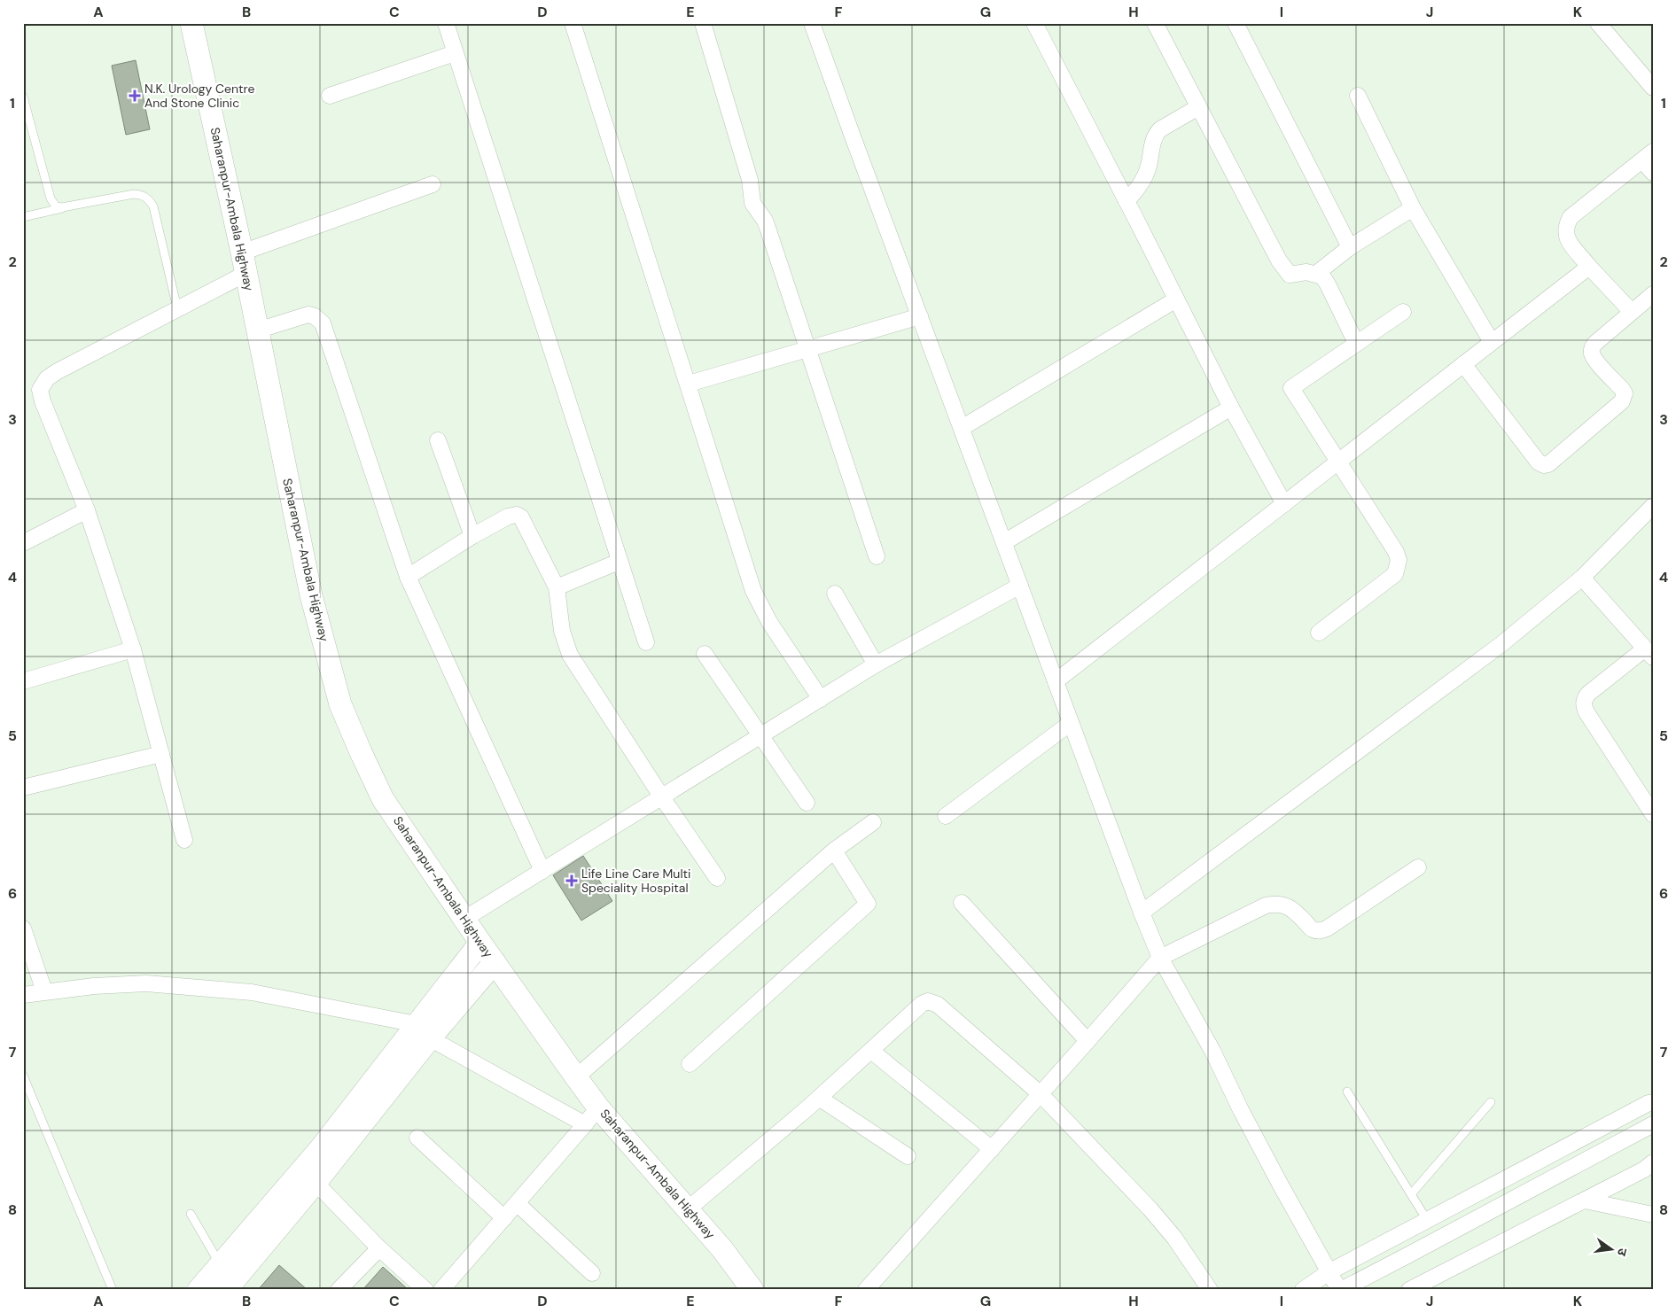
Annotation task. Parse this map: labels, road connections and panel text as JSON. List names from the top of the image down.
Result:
{
  "streets": {
    "main road": ["Saharanpur-Ambala Highway"]
  },
  "places": {
    "health": ["N.K. Urology Centre And Stone Clinic", "Life Line Care Multi Speciality Hospital"]
  },
  "north": "right",
  "grid": {
    "columns": [
      "A",
      "B",
      "C",
      "D",
      "E",
      "F",
      "G",
      "H",
      "I",
      "J",
      "K"
    ],
    "rows": [
      "1",
      "2",
      "3",
      "4",
      "5",
      "6",
      "7",
      "8"
    ]
  }
}
